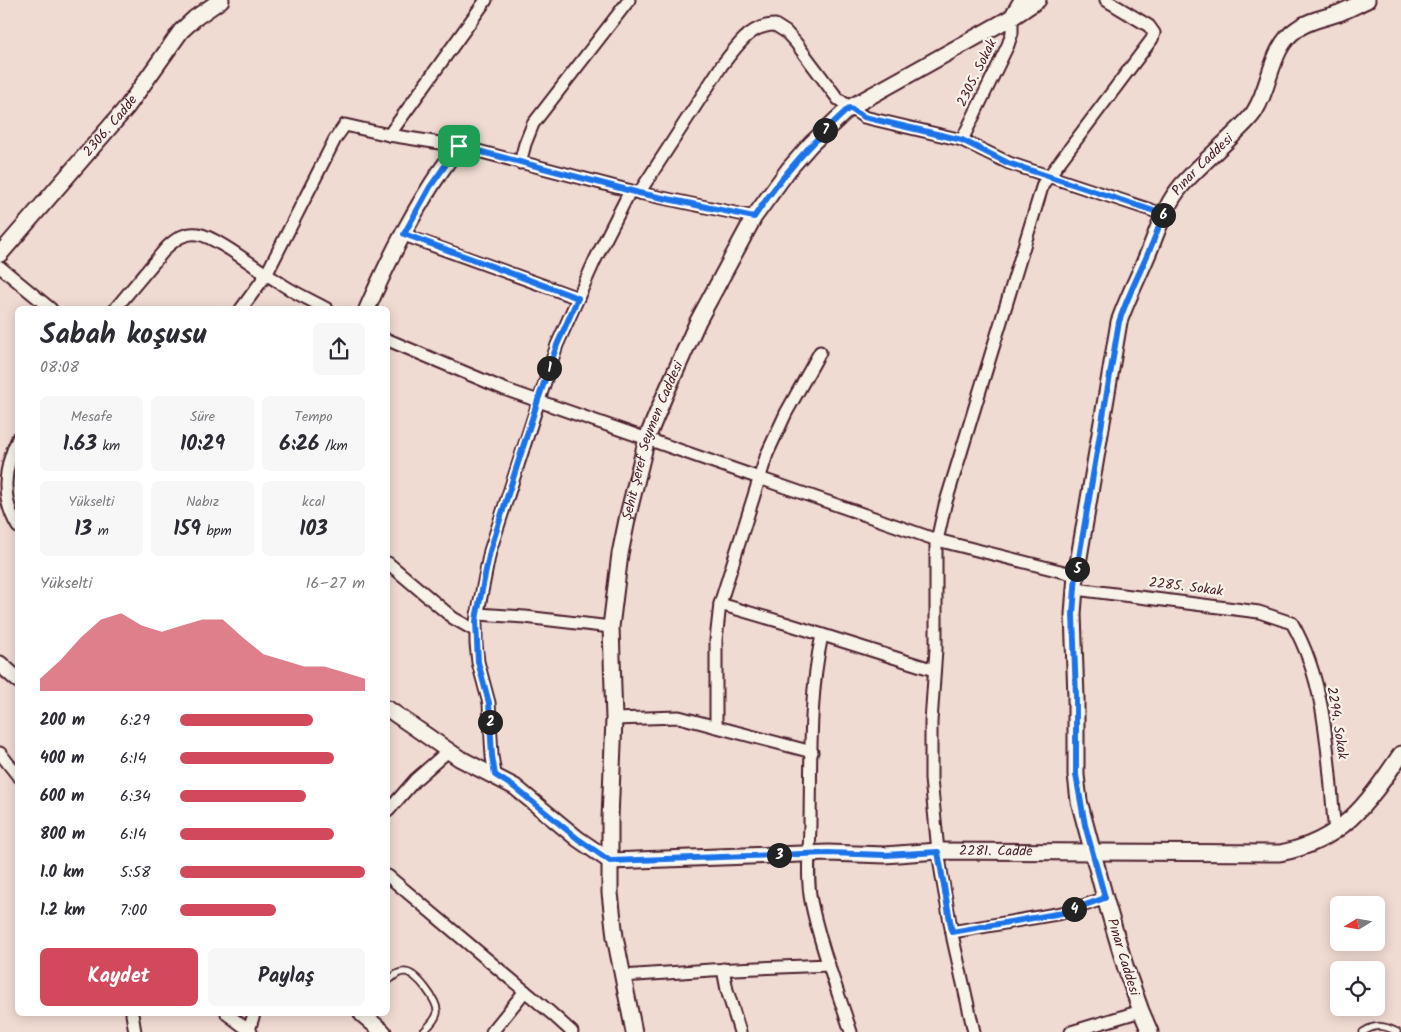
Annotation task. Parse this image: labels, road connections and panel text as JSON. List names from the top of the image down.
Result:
{
  "streets": {
    "street": [
      "2305. Sokak",
      "2306. Cadde",
      "Pınar Caddesi",
      "Şehit Şeref Seymen Caddesi",
      "2285. Sokak",
      "2294. Sokak",
      "2281. Cadde"
    ]
  },
  "crossings": [
    ["2305. Sokak", "Şehit Şeref Seymen Caddesi"],
    ["Pınar Caddesi", "2285. Sokak"],
    ["Pınar Caddesi", "2281. Cadde"],
    ["Şehit Şeref Seymen Caddesi", "2285. Sokak"],
    ["Şehit Şeref Seymen Caddesi", "2281. Cadde"],
    ["2285. Sokak", "2294. Sokak"],
    ["2294. Sokak", "2281. Cadde"]
  ],
  "north": "left",
  "page": {
    "pins": [
      "7",
      "6",
      "1",
      "5",
      "2",
      "3",
      "4"
    ],
    "heading": ["Sabah koşusu", "08:08"],
    "stats": [
      ["Mesafe", "1.63 km"],
      ["Süre", "10:29"],
      ["Tempo", "6:26 /km"],
      ["Yükselti", "13 m"],
      ["Nabız", "159 bpm"],
      ["kcal", "103"]
    ],
    "chart": ["Yükselti", "16–27 m"],
    "list": [
      {
        "name": "200 m",
        "note": "6:29"
      },
      {
        "name": "400 m",
        "note": "6:14"
      },
      {
        "name": "600 m",
        "note": "6:34"
      },
      {
        "name": "800 m",
        "note": "6:14"
      },
      {
        "name": "1.0 km",
        "note": "5:58"
      },
      {
        "name": "1.2 km",
        "note": "7:00"
      }
    ],
    "buttons": ["Kaydet", "Paylaş"]
  }
}
